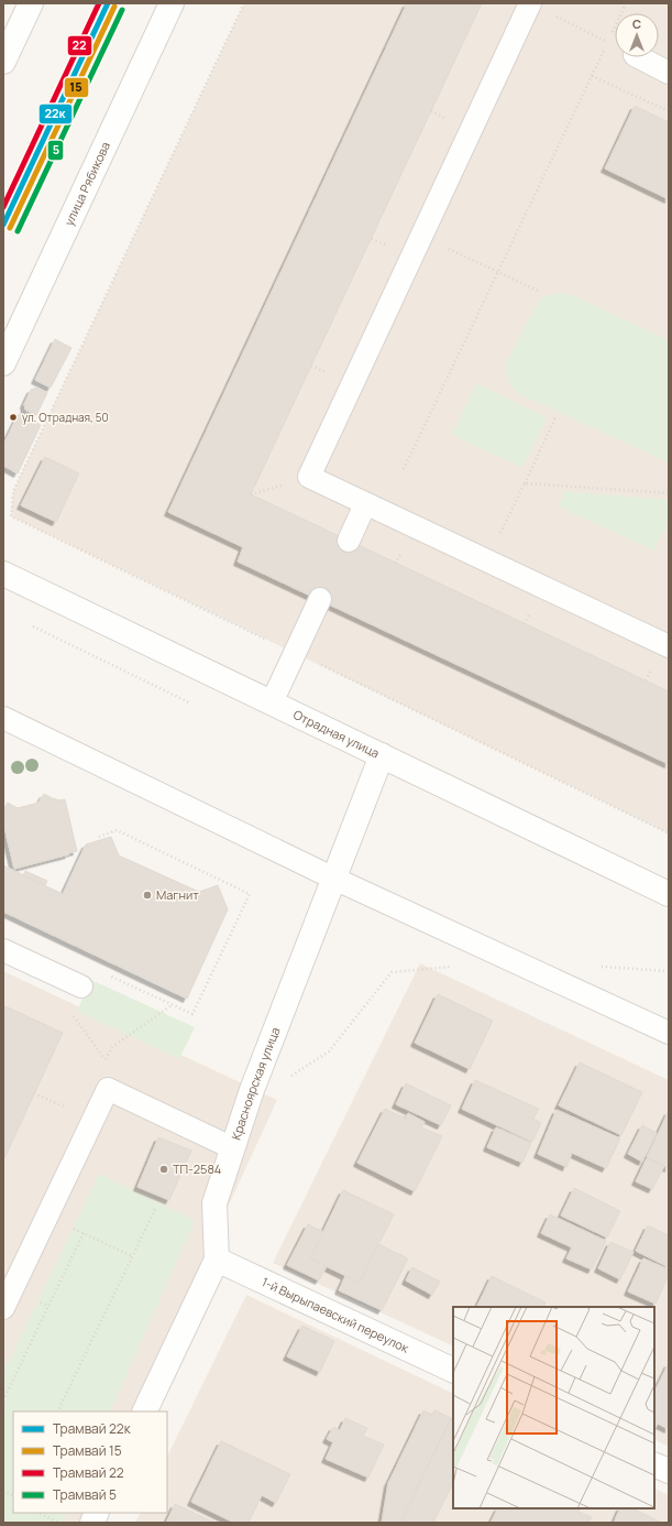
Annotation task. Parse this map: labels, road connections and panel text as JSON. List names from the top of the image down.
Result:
{
  "streets": {
    "street": [
      "улица Рябикова",
      "Отрадная улица",
      "Красноярская улица",
      "1-й Вырыпаевский переулок"
    ]
  },
  "crossings": [
    ["Отрадная улица", "Красноярская улица"],
    ["Красноярская улица", "1-й Вырыпаевский переулок"]
  ],
  "places": ["ул. Отрадная, 50", "Магнит", "ТП-2584"],
  "lines": [
    "tram line 22к",
    "tram line 22",
    "tram line 15",
    "tram line 5"
  ],
  "legend": [
    "Трамвай 22к",
    "Трамвай 15",
    "Трамвай 22",
    "Трамвай 5"
  ],
  "north": "top"
}
